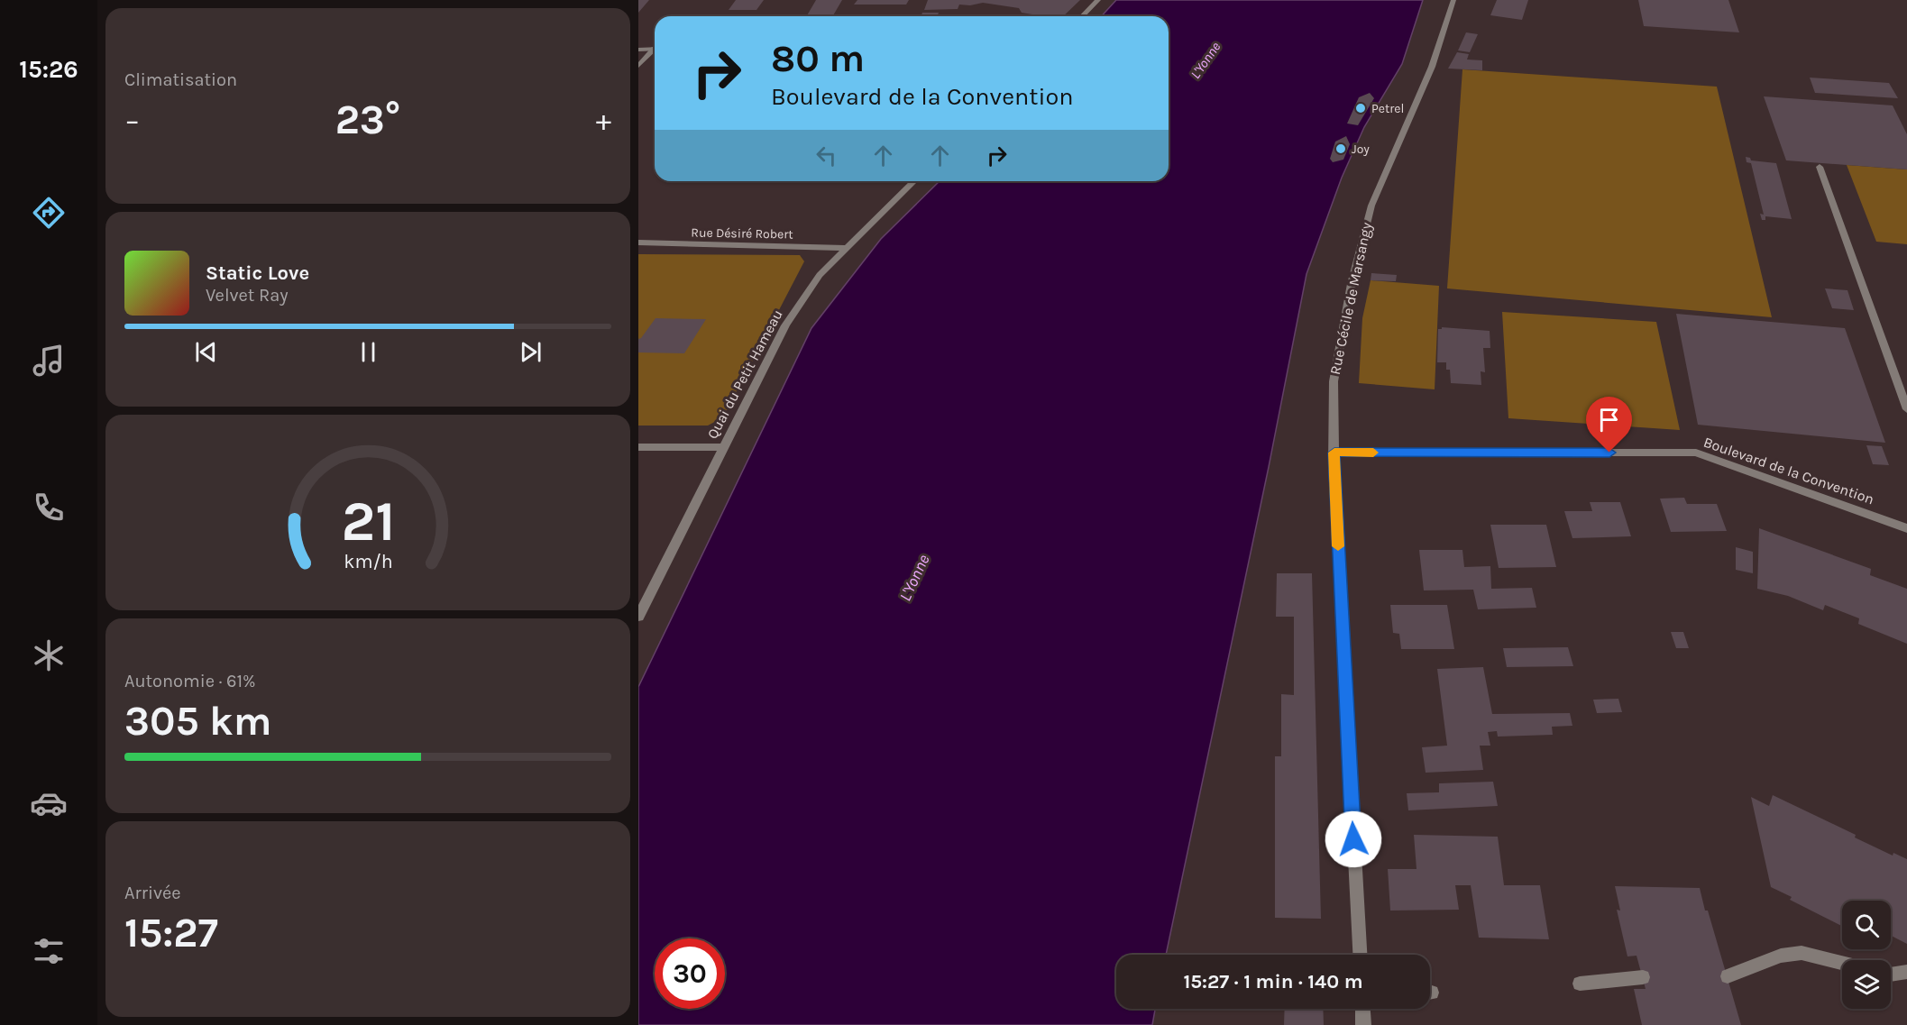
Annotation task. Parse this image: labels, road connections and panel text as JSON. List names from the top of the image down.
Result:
{
  "streets": {
    "street": [
      "Rue Désiré Robert",
      "Rue Cécile de Marsangy",
      "Quai du Petit Hameau",
      "Boulevard de la Convention"
    ]
  },
  "crossings": [
    ["Rue Désiré Robert", "Quai du Petit Hameau"],
    ["Rue Cécile de Marsangy", "Boulevard de la Convention"]
  ],
  "water": ["L'Yonne"],
  "places": ["Petrel", "Joy"],
  "page": {
    "tabs": "15:26",
    "tile": [
      "Climatisation",
      ["Autonomie · 61%", "305 km"],
      ["Arrivée", "15:27"]
    ],
    "turn": ["80 m", "Boulevard de la Convention"],
    "heat": ["−", "23°", "+"],
    "song": ["Static Love", "Velvet Ray"],
    "limit": "30",
    "trip": "15:27 · 1 min · 140 m",
    "gauge": ["21", "km/h"]
  }
}
